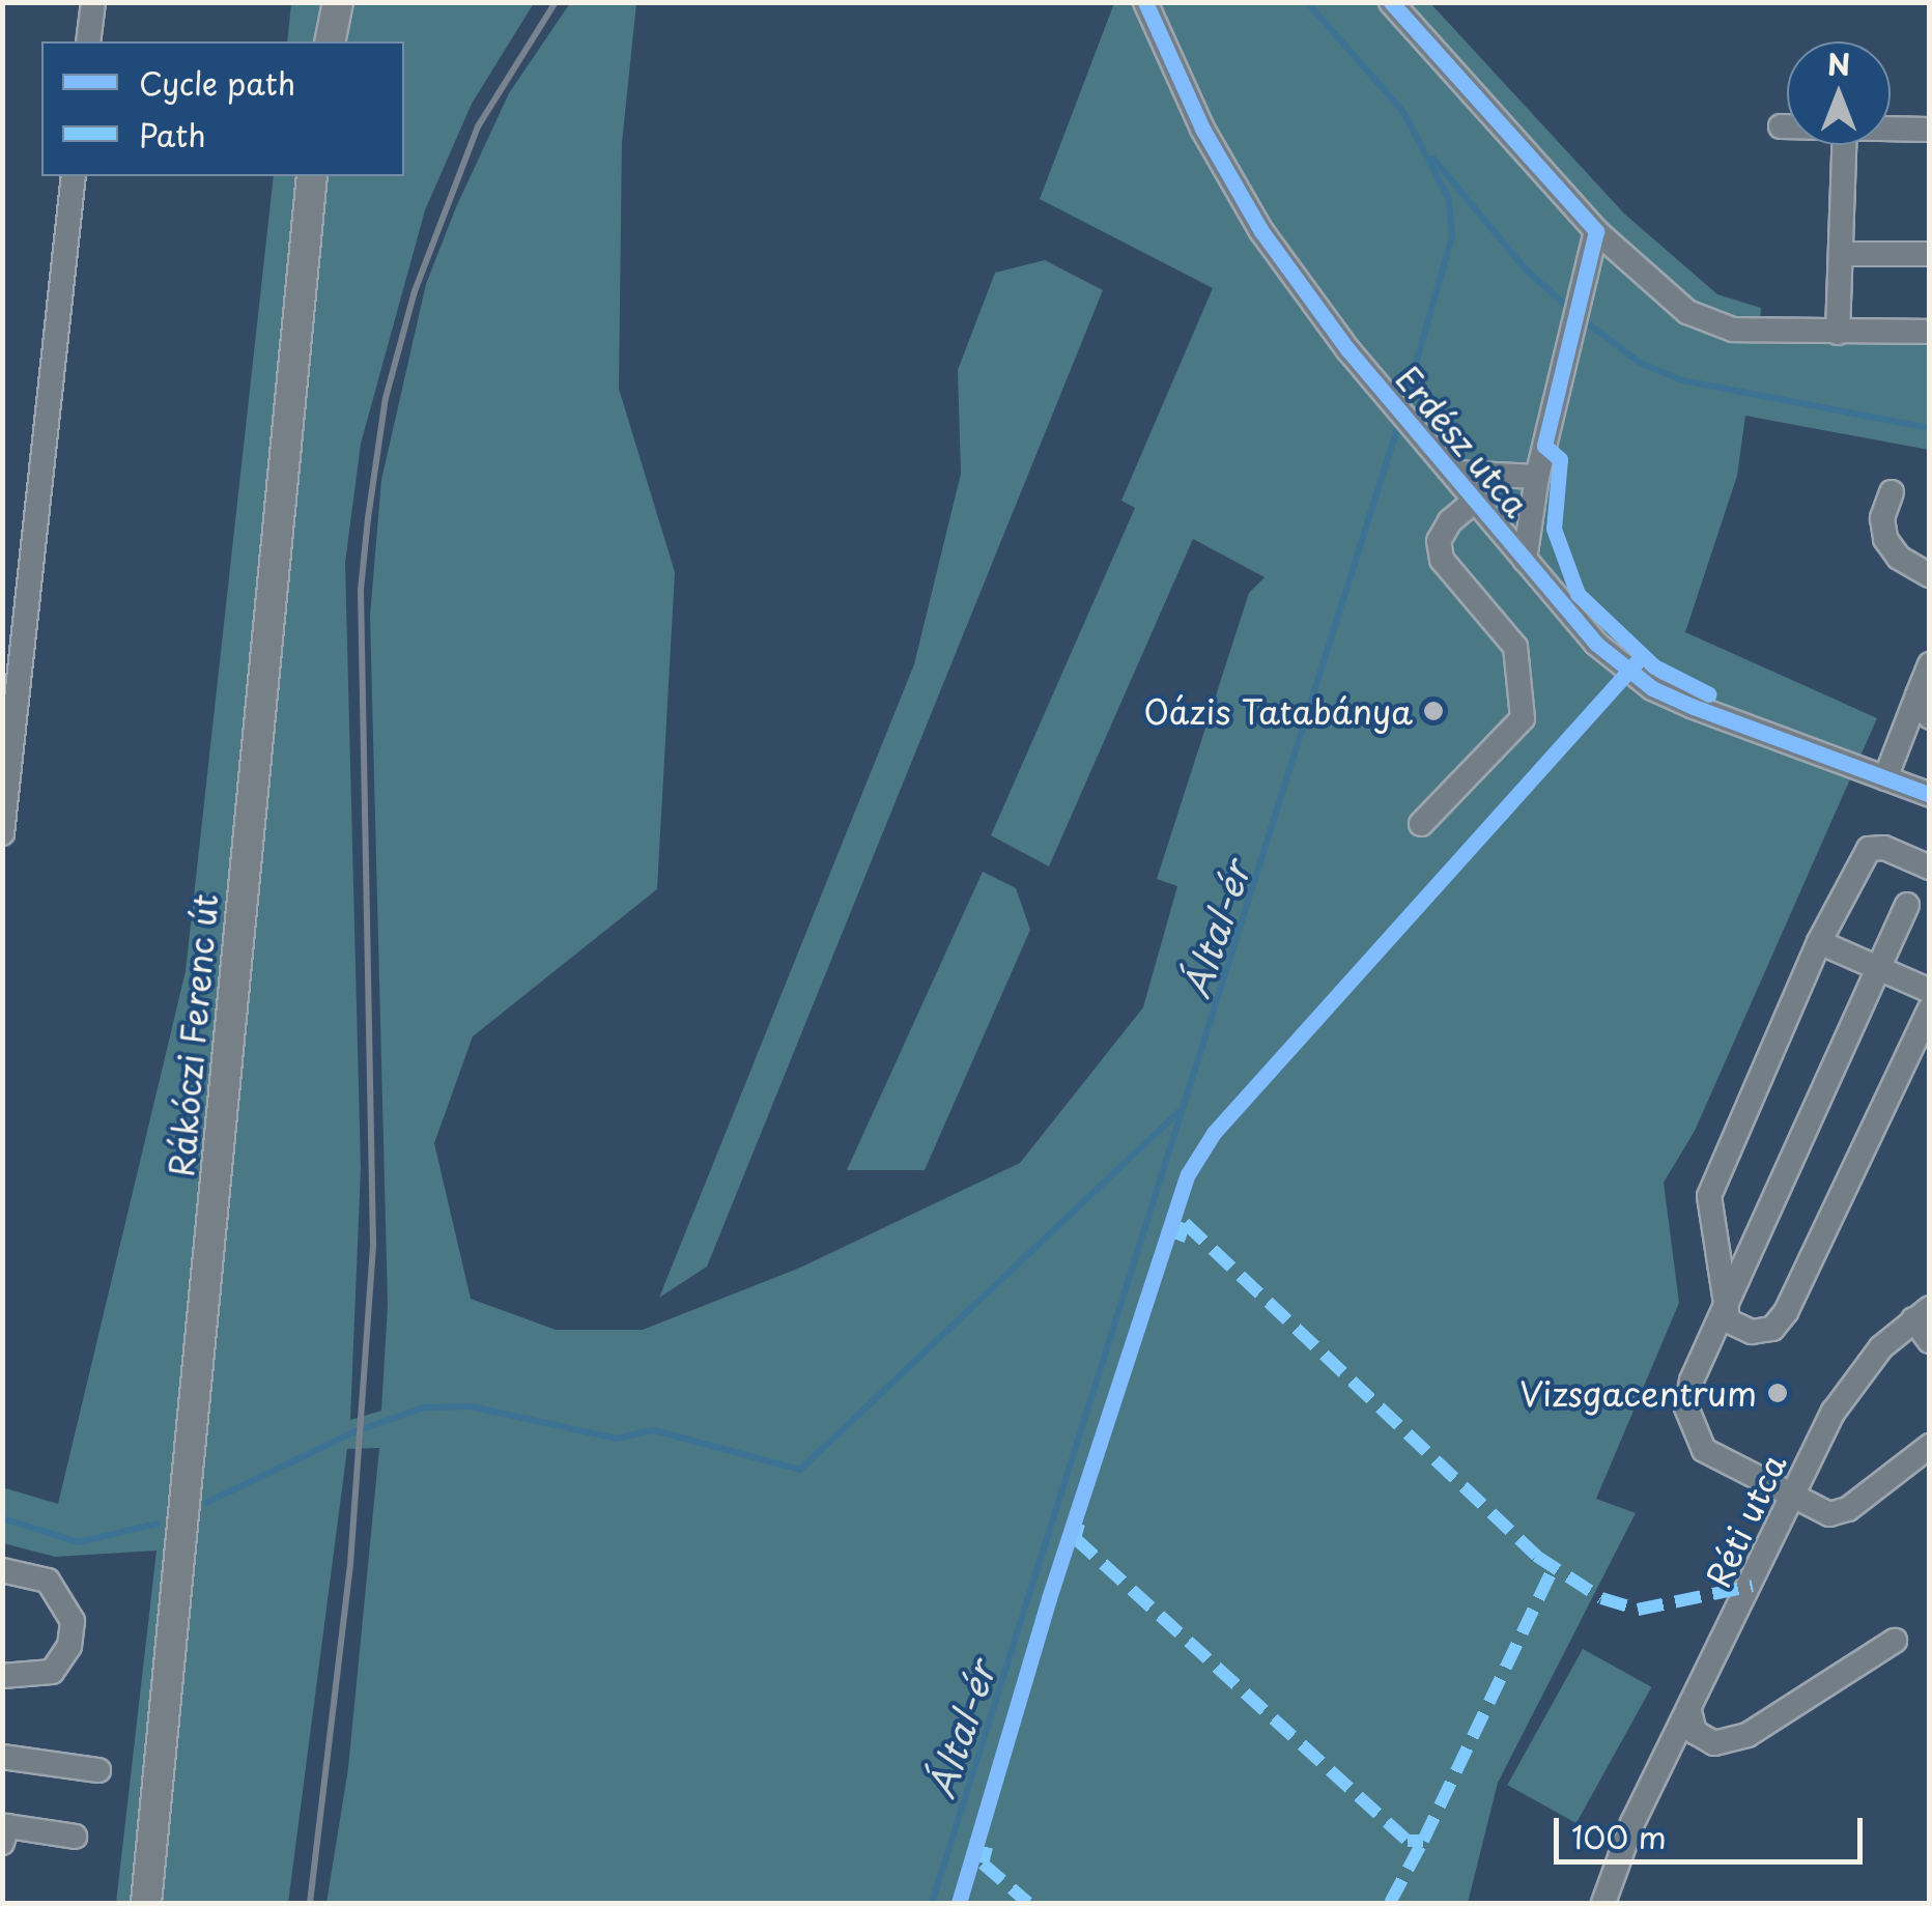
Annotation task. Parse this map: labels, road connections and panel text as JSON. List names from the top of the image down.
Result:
{
  "streets": {
    "main road": ["Rákóczi Ferenc út"],
    "street": ["Erdész utca", "Réti utca"]
  },
  "water": ["Által-ér"],
  "places": ["Oázis Tatabánya", "Vizsgacentrum"],
  "legend": ["Cycle path", "Path"],
  "scale_bar": "100 m",
  "north": "top"
}
